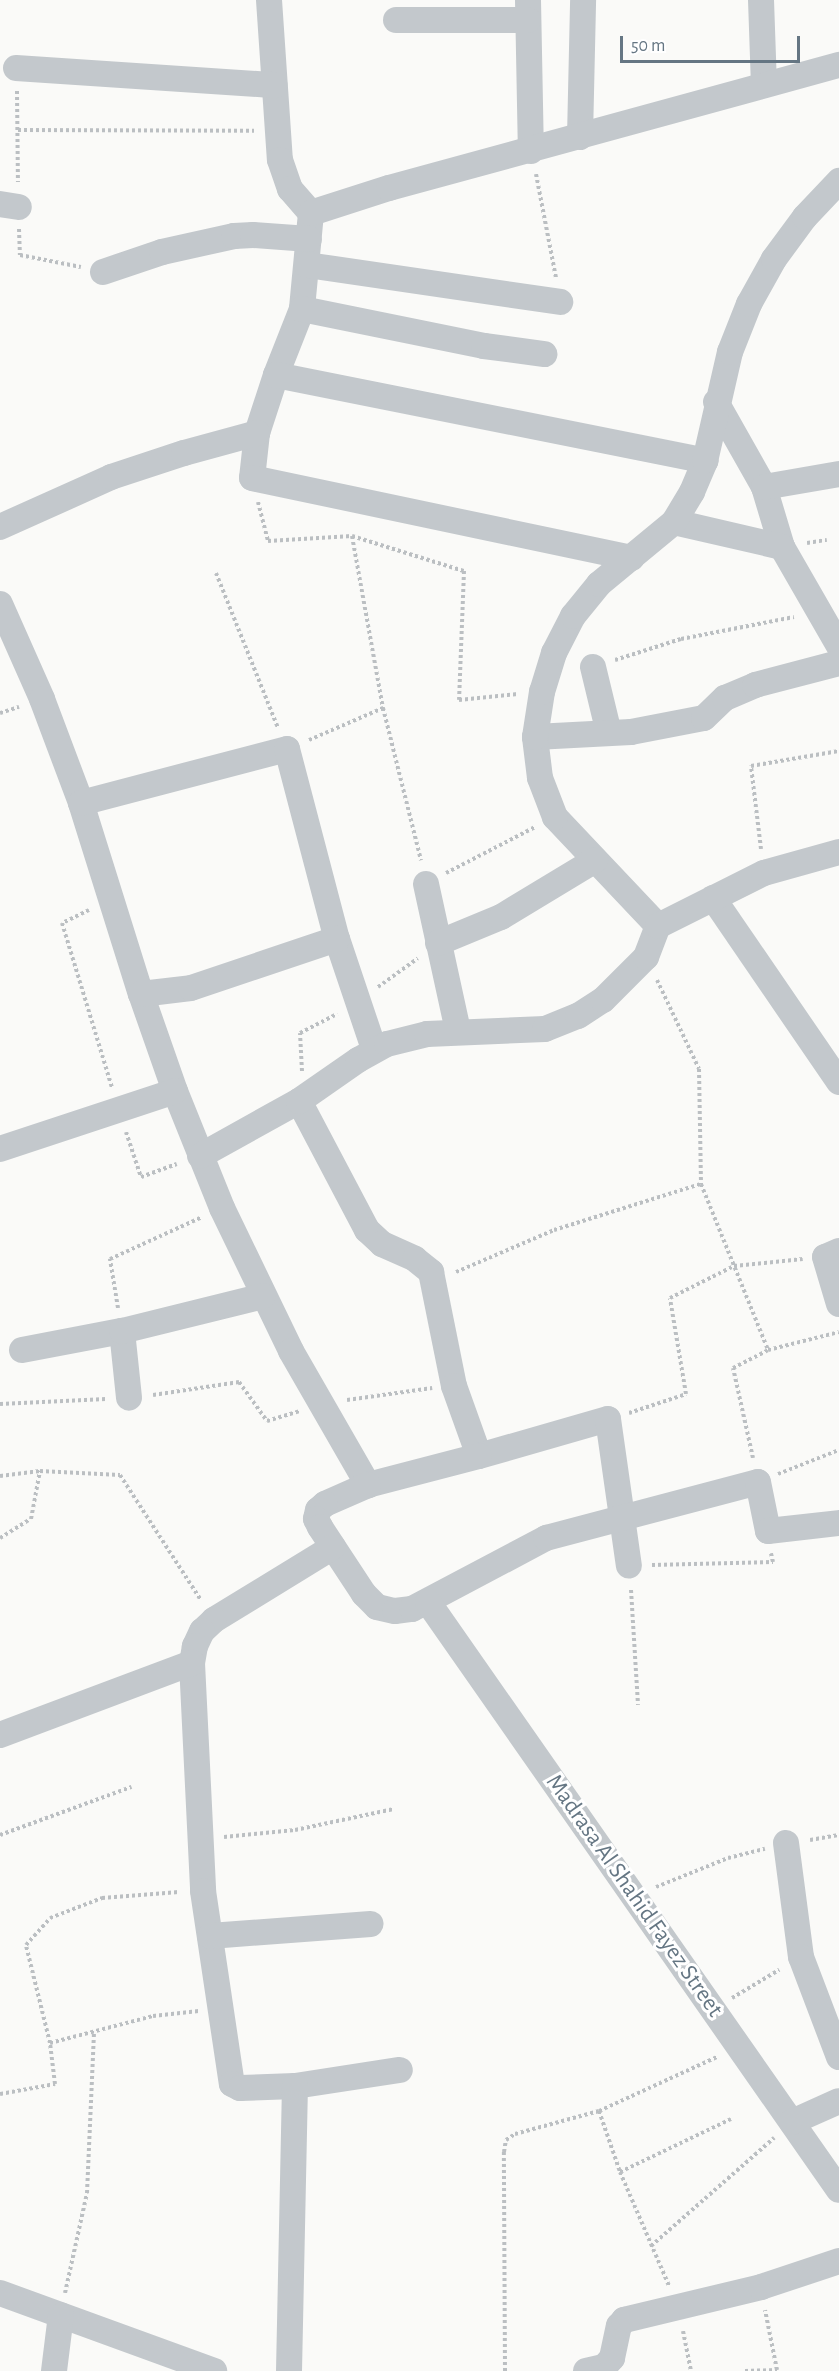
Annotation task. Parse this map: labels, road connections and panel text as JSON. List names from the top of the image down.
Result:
{
  "streets": {
    "street": ["Madrasa Al Shahid Fayez Street"]
  },
  "scale_bar": "50 m"
}
